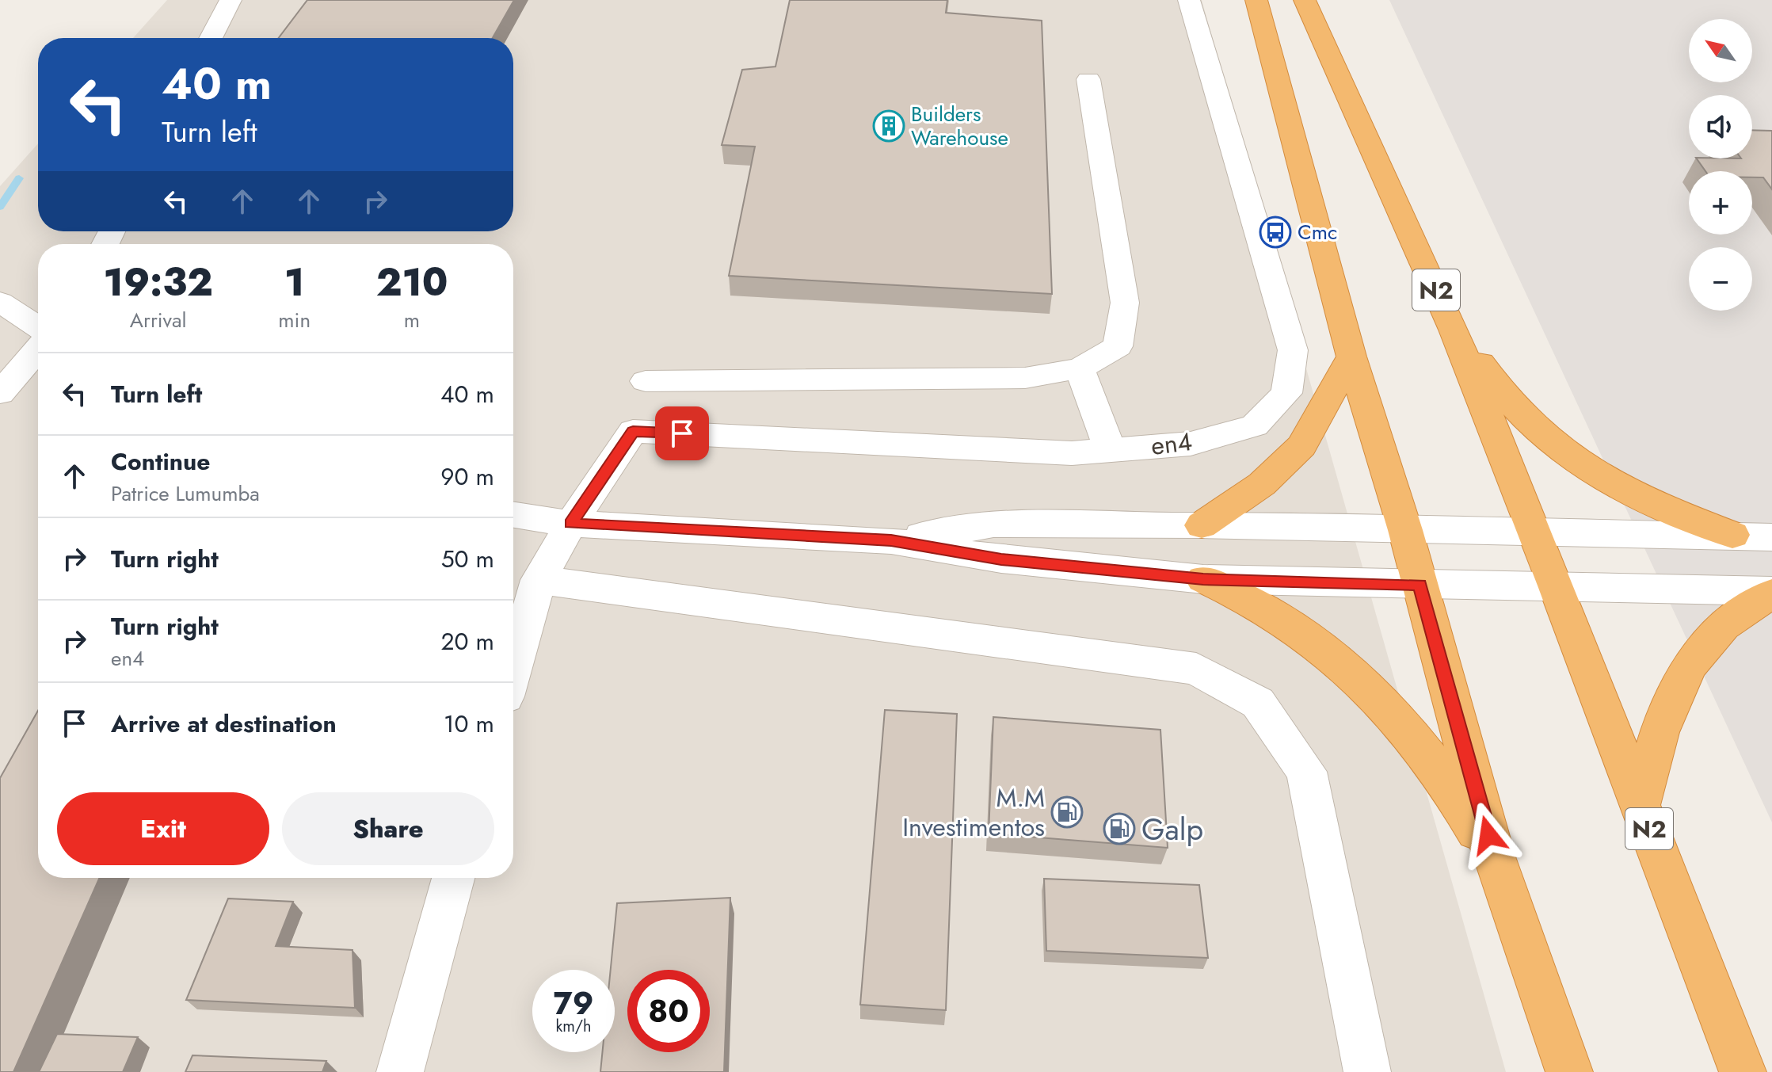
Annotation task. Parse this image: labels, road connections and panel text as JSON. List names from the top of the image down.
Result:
{
  "streets": {
    "highway": ["N2"],
    "street": ["en4"]
  },
  "places": {
    "building": ["Builders Warehouse"],
    "bus stop": ["Cmc"],
    "fuel station": ["M.M Investimentos", "Galp"]
  },
  "north": "top left",
  "page": {
    "map_buttons": ["+", "−"],
    "turn": ["40 m", "Turn left"],
    "eta": [
      "19:32",
      "Arrival",
      "1",
      "min",
      "210",
      "m"
    ],
    "list": [
      {
        "name": "Turn left",
        "value": "40 m"
      },
      {
        "name": "Continue",
        "note": "Patrice Lumumba",
        "value": "90 m"
      },
      {
        "name": "Turn right",
        "value": "50 m"
      },
      {
        "name": "Turn right",
        "note": "en4",
        "value": "20 m"
      },
      {
        "name": "Arrive at destination",
        "value": "10 m"
      }
    ],
    "buttons": ["Exit", "Share"],
    "speed": "79 km/h",
    "limit": "80"
  }
}
